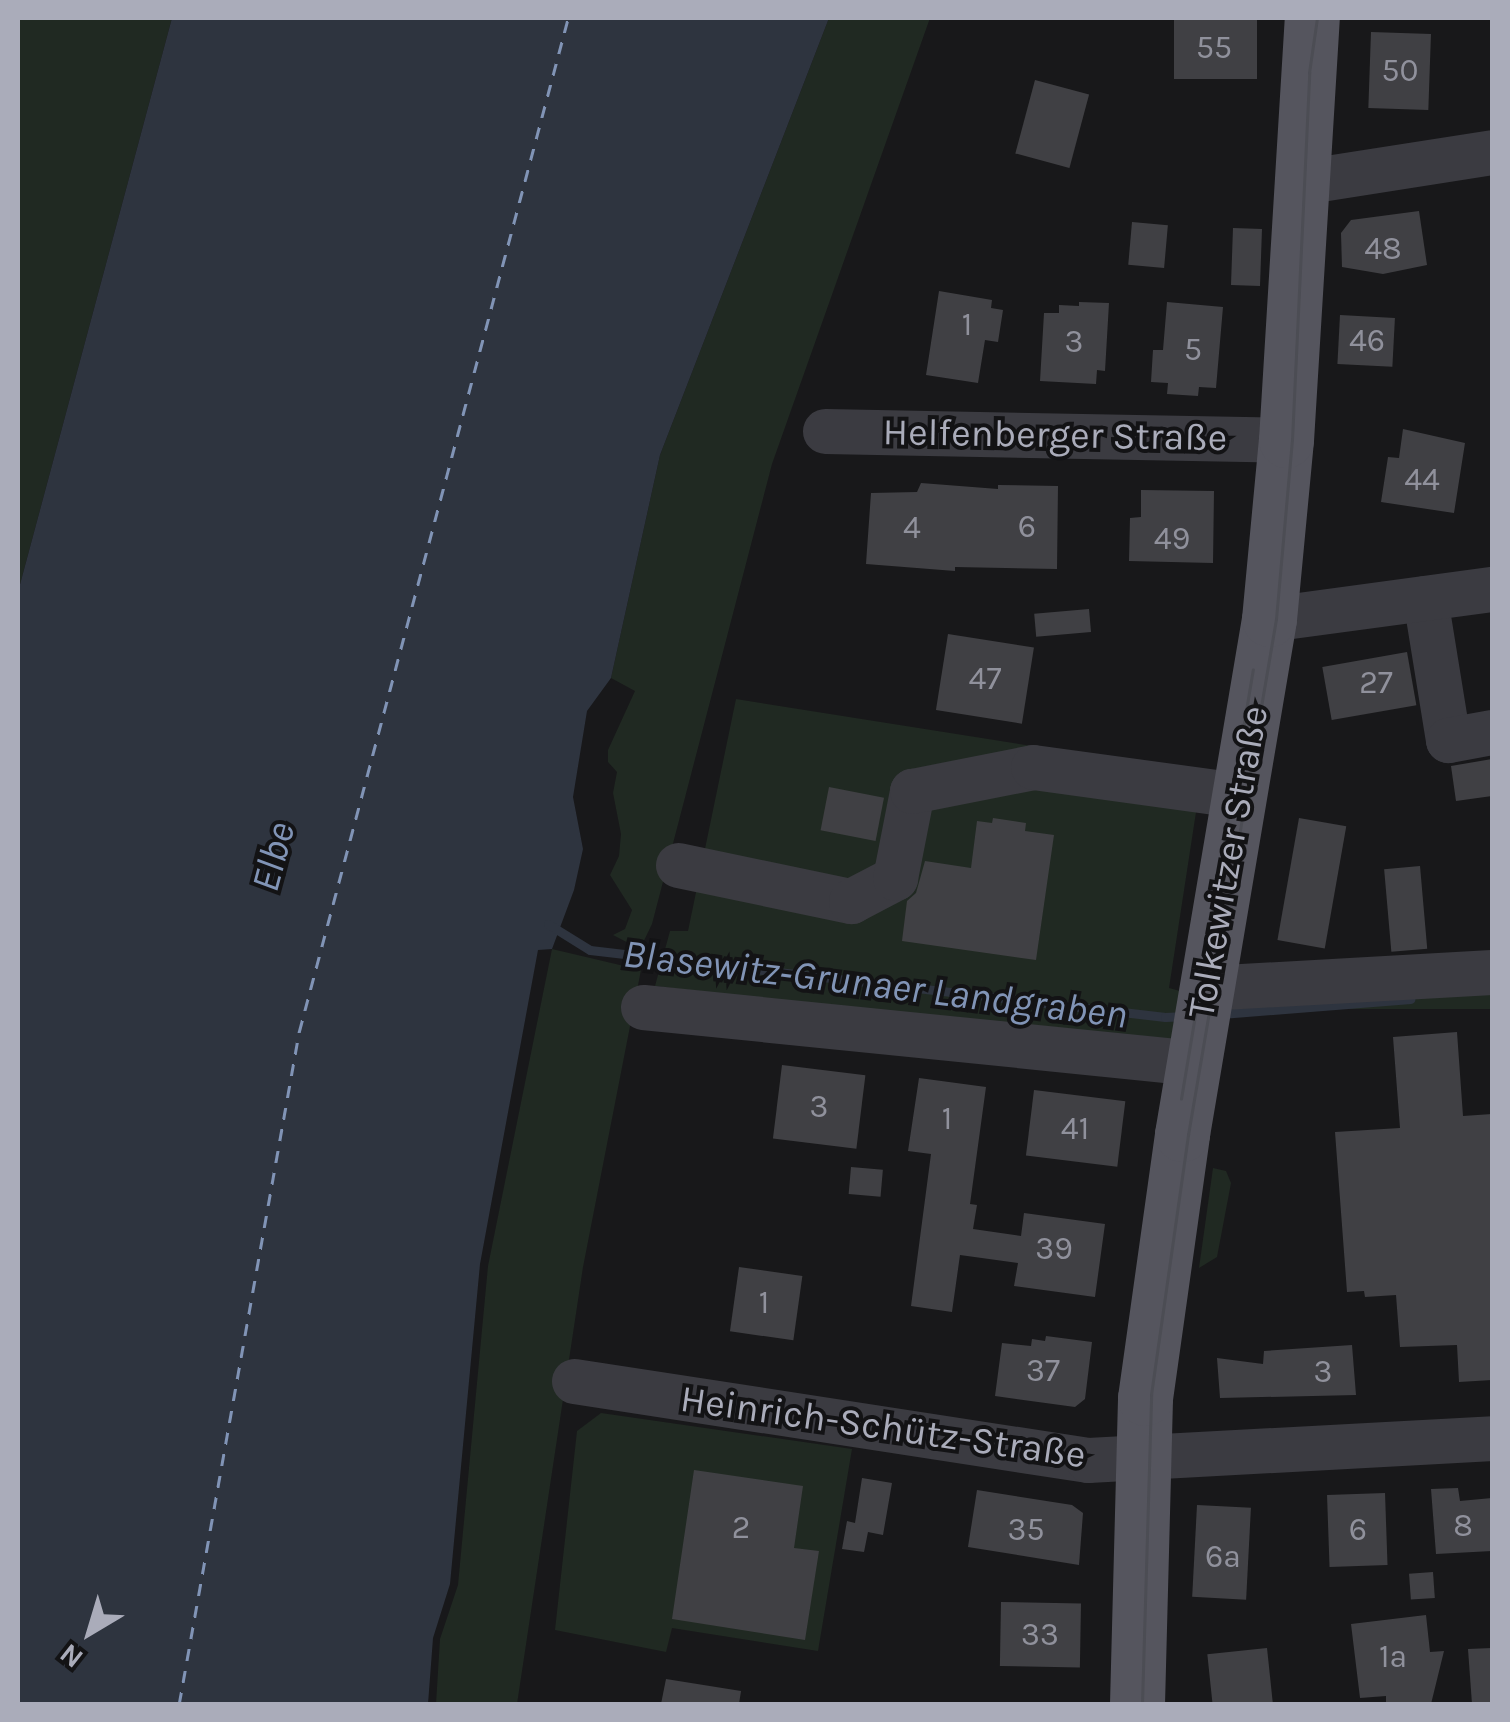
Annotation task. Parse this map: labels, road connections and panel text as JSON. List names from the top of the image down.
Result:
{
  "streets": {
    "main road": ["Tolkewitzer Straße"],
    "street": ["Helfenberger Straße", "Heinrich-Schütz-Straße"]
  },
  "crossings": [
    ["Helfenberger Straße", "Tolkewitzer Straße"],
    ["Tolkewitzer Straße", "Heinrich-Schütz-Straße"]
  ],
  "water": ["Elbe", "Blasewitz‐Grunaer Landgraben"],
  "house_numbers": [
    "55",
    "50",
    "48",
    "1",
    "46",
    "3",
    "5",
    "44",
    "6",
    "4",
    "49",
    "47",
    "27",
    "3",
    "1",
    "41",
    "39",
    "1",
    "37",
    "3",
    "8",
    "2",
    "35",
    "6",
    "6a",
    "33",
    "1a"
  ],
  "north": "bottom left"
}
